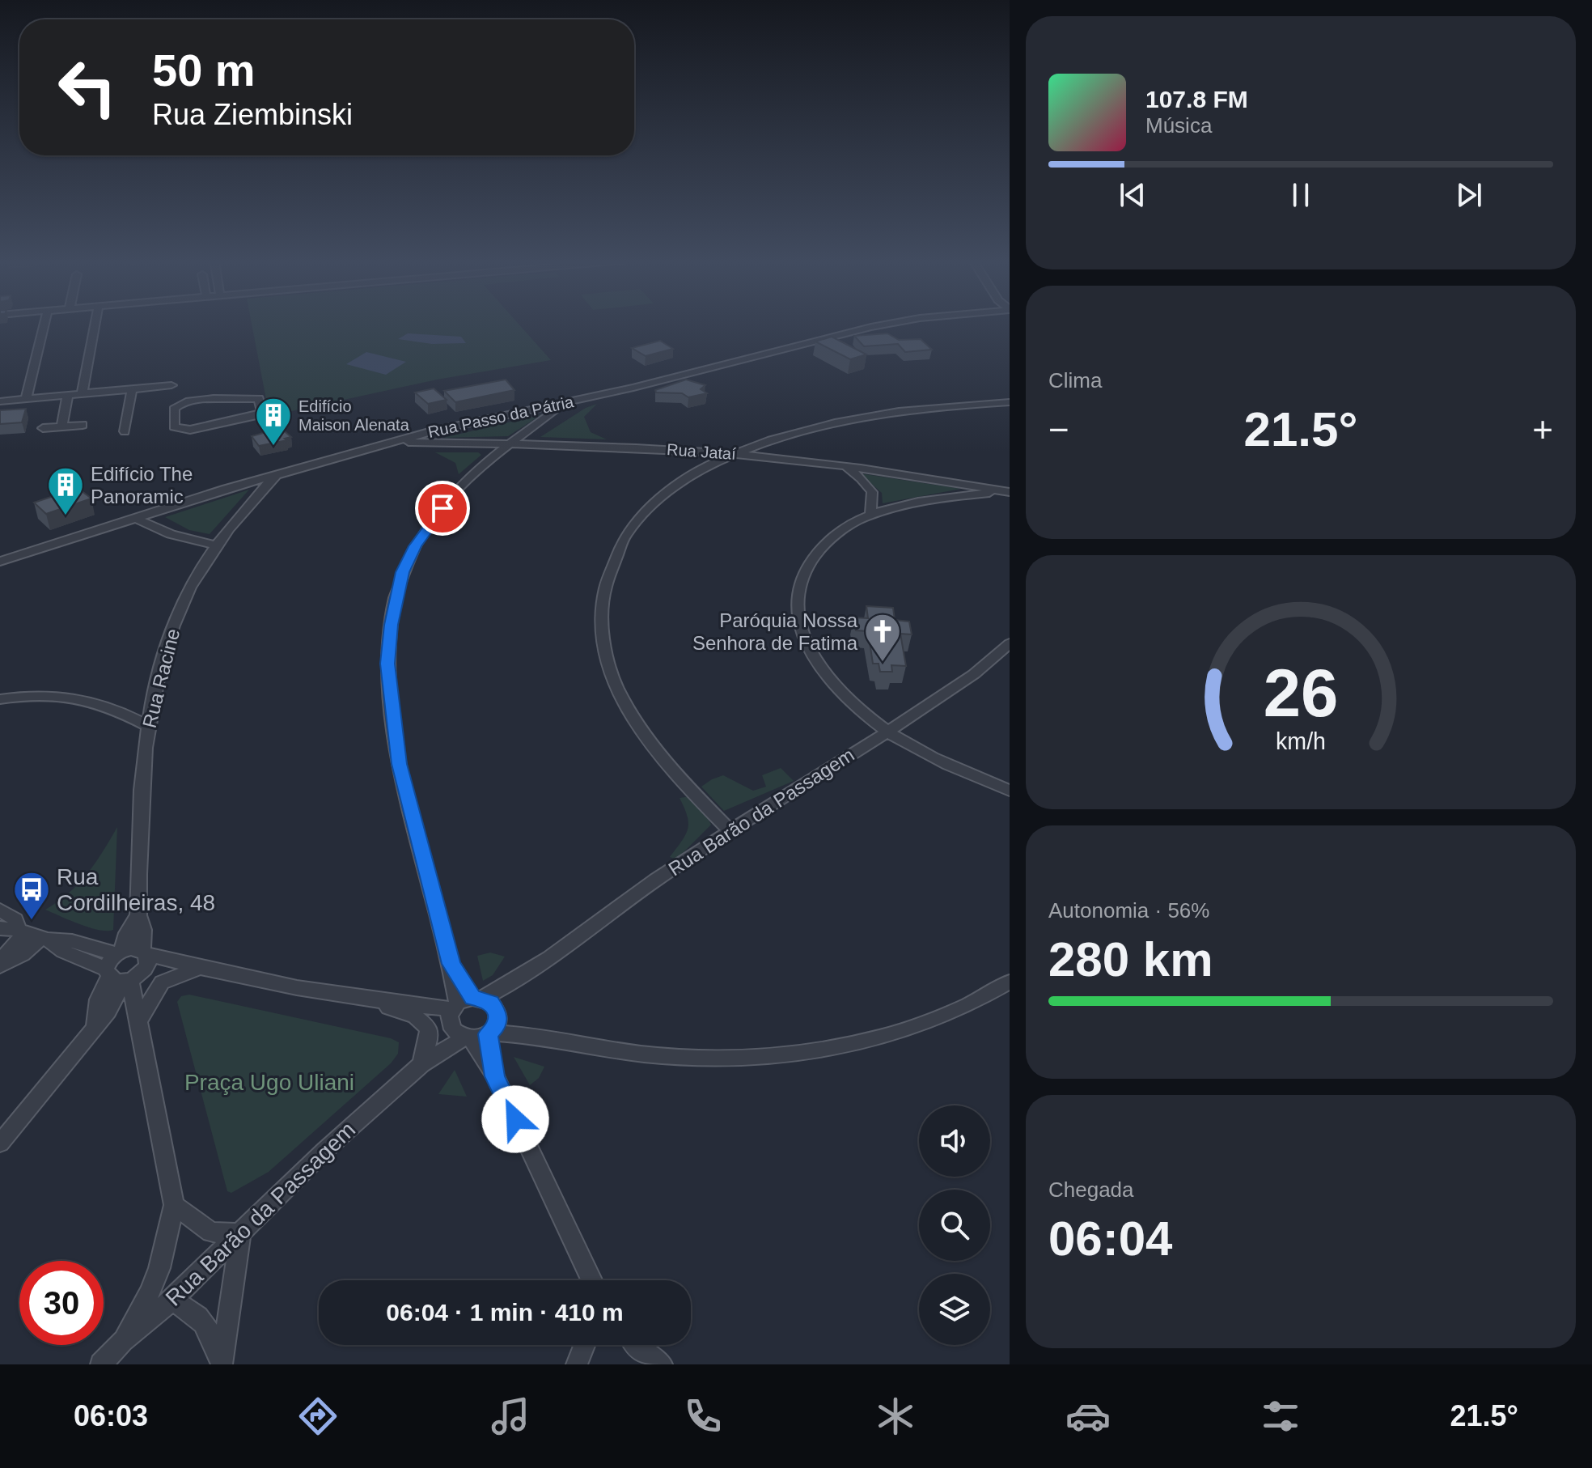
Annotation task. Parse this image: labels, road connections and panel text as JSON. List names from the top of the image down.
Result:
{
  "streets": {
    "street": [
      "Rua Passo da Pátria",
      "Rua Jataí",
      "Rua Racine",
      "Rua Barão da Passagem"
    ]
  },
  "crossings": [
    ["Rua Passo da Pátria", "Rua Jataí"],
    ["Rua Passo da Pátria", "Rua Racine"]
  ],
  "parks": ["Praça Ugo Uliani"],
  "places": {
    "building": ["Edifício Maison Alenata", "Edifício The Panoramic"],
    "church": ["Paróquia Nossa Senhora de Fatima"],
    "bus stop": ["Rua Cordilheiras, 48"]
  },
  "page": {
    "turn": ["50 m", "Rua Ziembinski"],
    "song": ["107.8 FM", "Música"],
    "tile": [
      "Clima",
      ["Autonomia · 56%", "280 km"],
      ["Chegada", "06:04"]
    ],
    "heat": ["−", "21.5°", "+"],
    "limit": "30",
    "trip": "06:04 · 1 min · 410 m",
    "tabs": ["06:03", "21.5°"],
    "gauge": ["26", "km/h"]
  }
}
